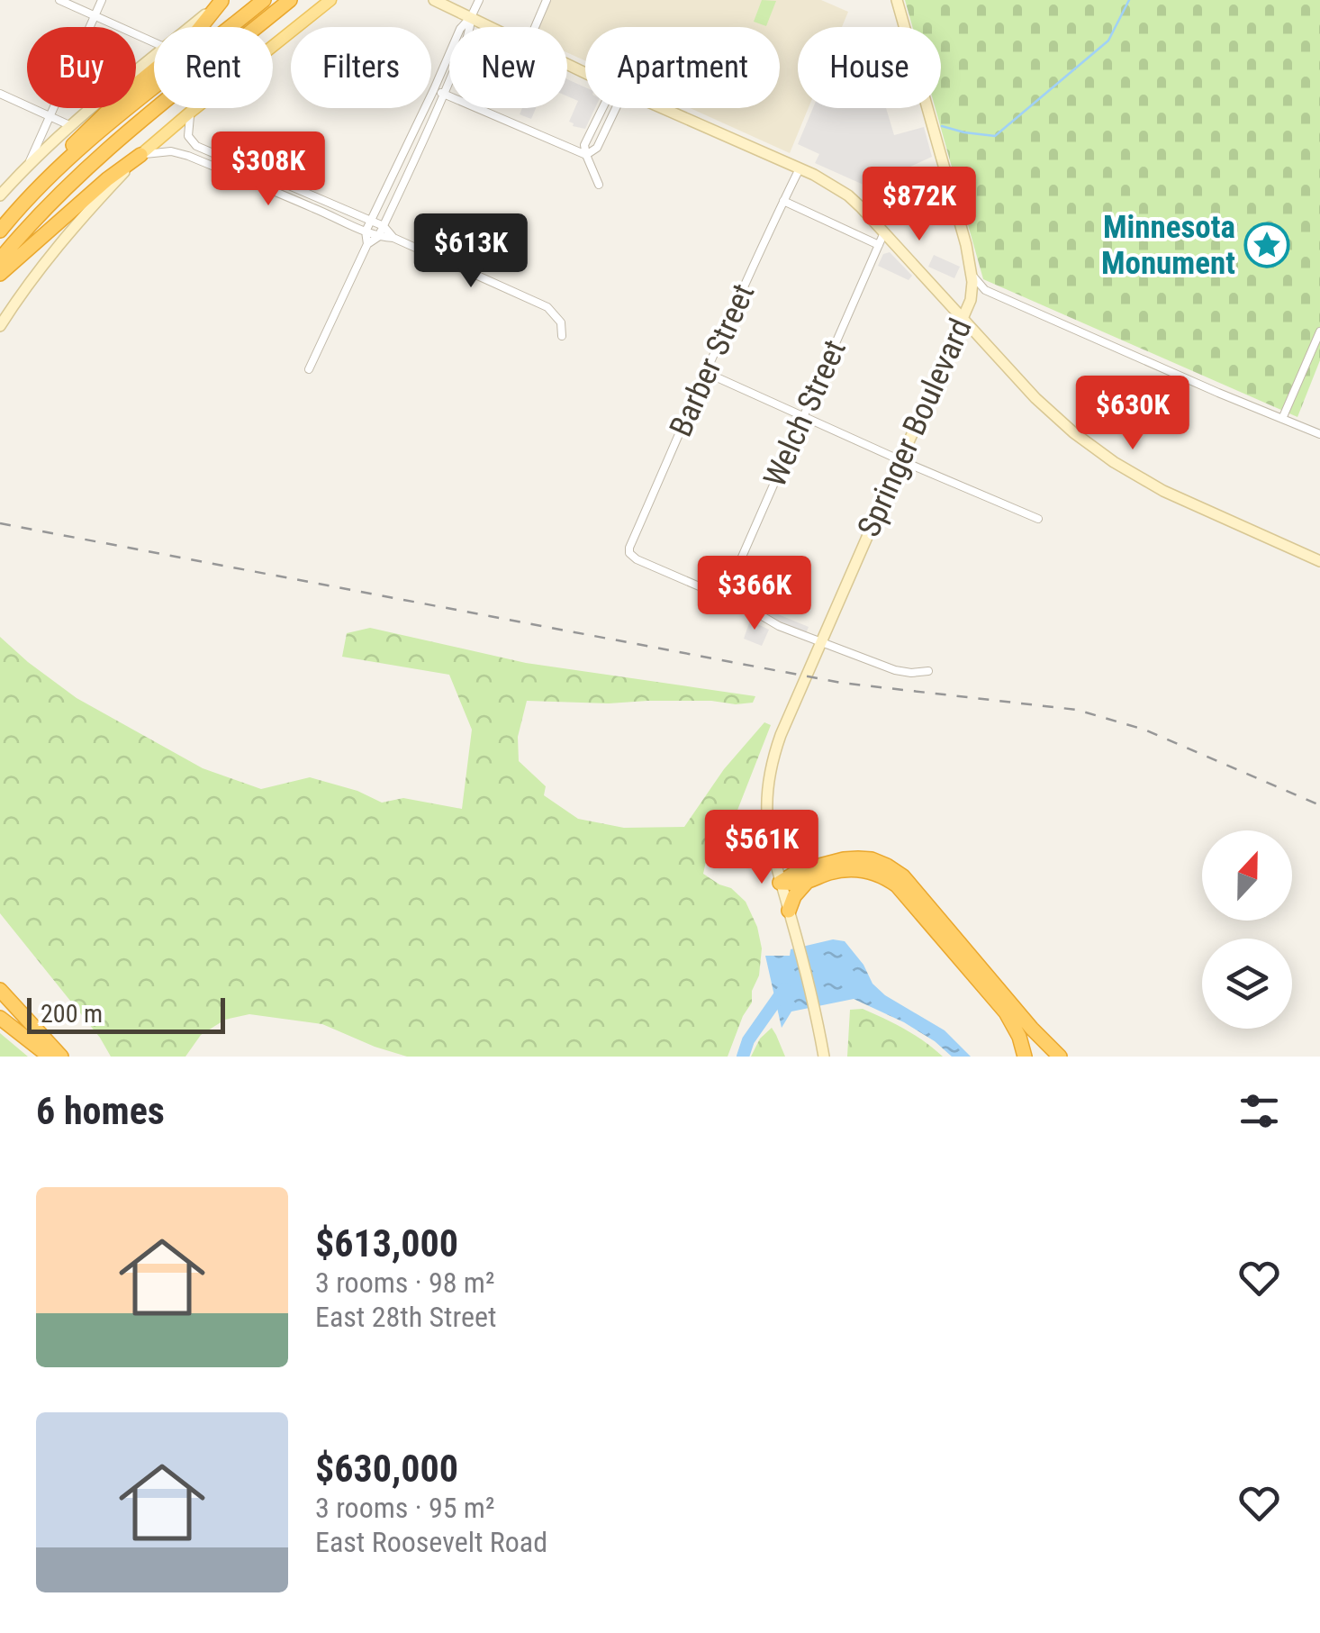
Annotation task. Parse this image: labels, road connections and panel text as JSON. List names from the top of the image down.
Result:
{
  "streets": {
    "main road": ["Springer Boulevard"],
    "street": ["Barber Street", "Welch Street"]
  },
  "crossings": [
    ["Barber Street", "Welch Street"]
  ],
  "places": {
    "place": ["Minnesota Monument"]
  },
  "scale_bar": "200 m",
  "north": "top",
  "page": {
    "chip": [
      "Buy",
      "Rent",
      "Filters",
      "New",
      "Apartment",
      "House"
    ],
    "price": [
      "$308K",
      "$872K",
      "$613K",
      "$630K",
      "$366K",
      "$561K"
    ],
    "scale": "200 m",
    "heading": "6 homes",
    "list": [
      {
        "name": "$613,000",
        "note": "3 rooms · 98 m² · East 28th Street"
      },
      {
        "name": "$630,000",
        "note": "3 rooms · 95 m² · East Roosevelt Road"
      }
    ]
  }
}
